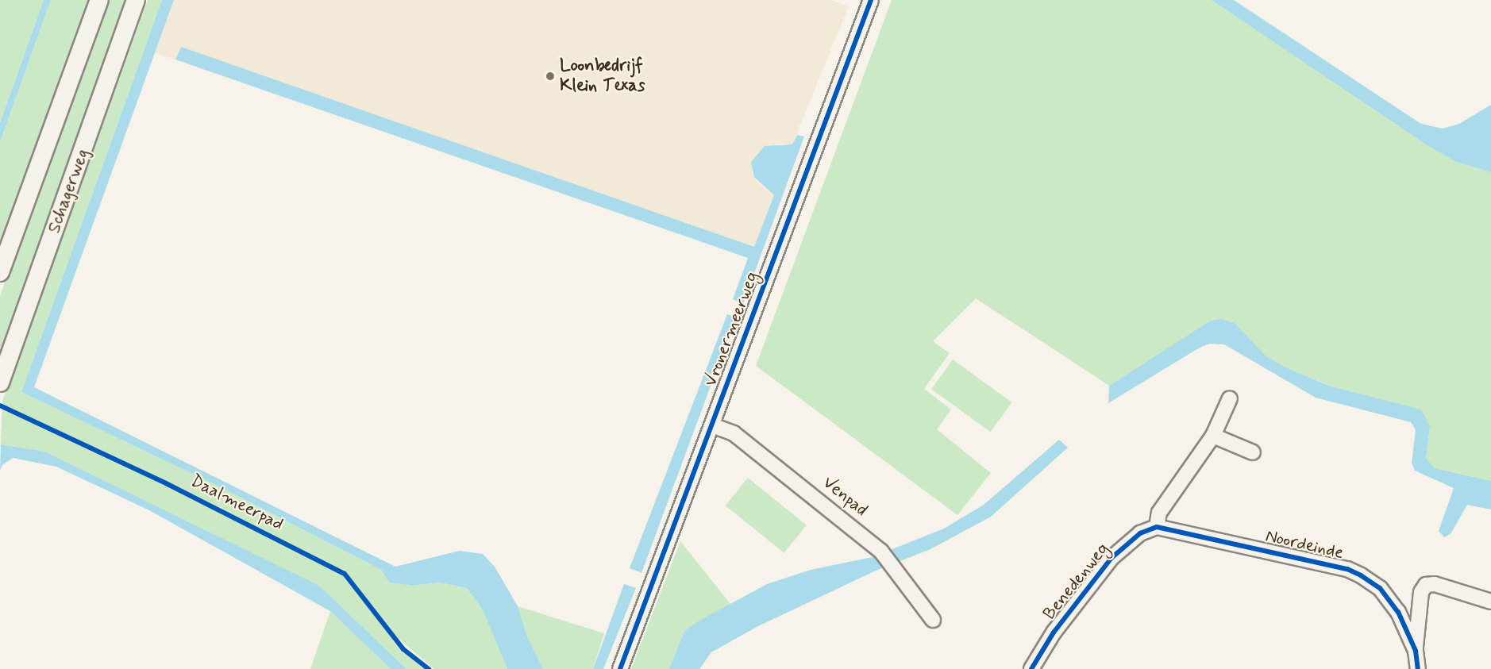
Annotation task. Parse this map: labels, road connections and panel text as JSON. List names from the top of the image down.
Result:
{
  "streets": {
    "main road": ["Schagerweg"],
    "street": [
      "Vronermeerweg",
      "Venpad",
      "Noordeinde",
      "Benedenweg"
    ],
    "cycle path": ["Daalmeerpad"]
  },
  "crossings": [
    ["Vronermeerweg", "Venpad"],
    ["Noordeinde", "Benedenweg"]
  ],
  "places": ["Loonbedrijf Klein Texas"]
}
